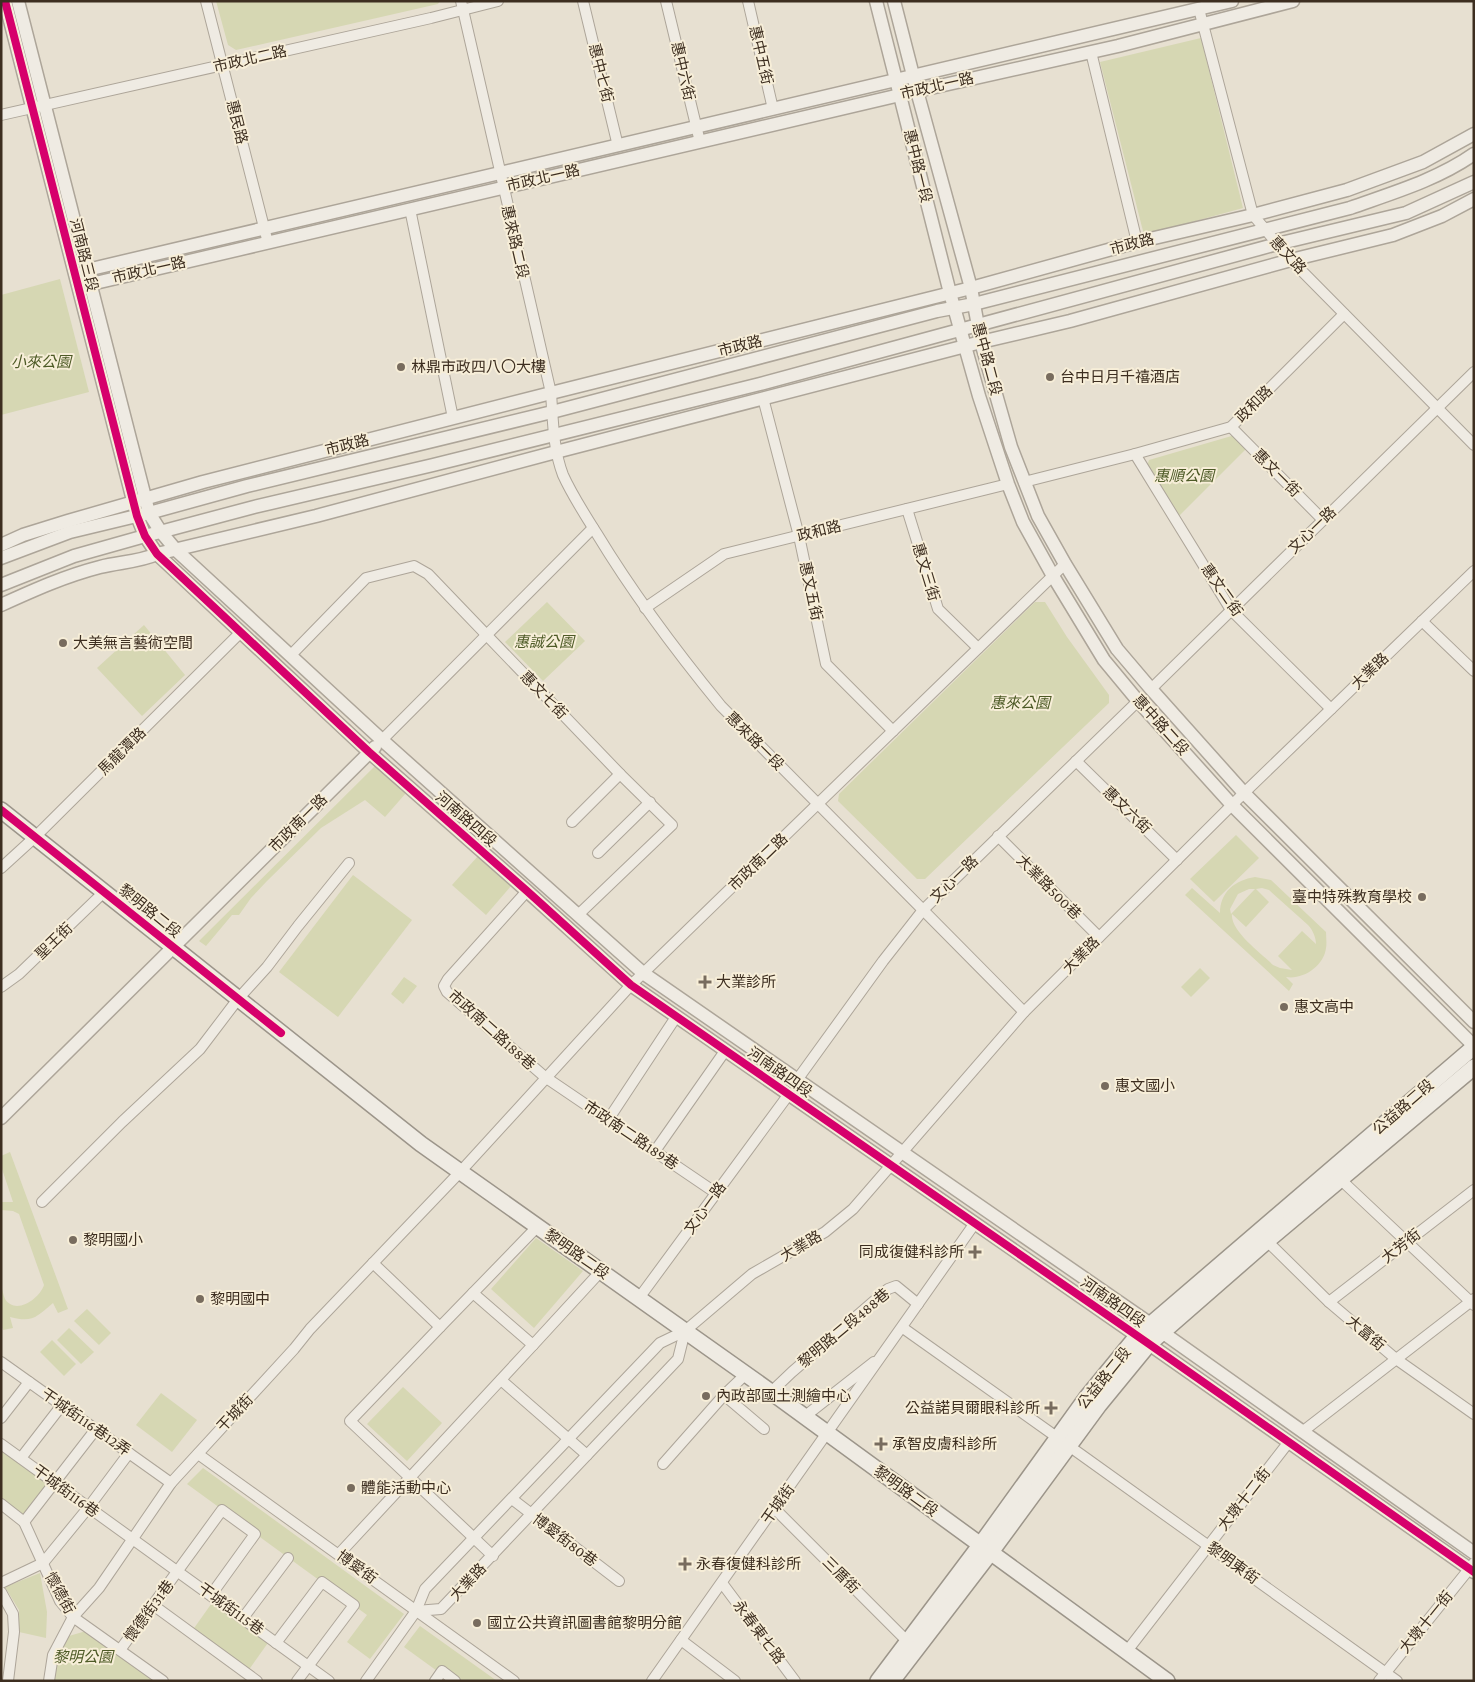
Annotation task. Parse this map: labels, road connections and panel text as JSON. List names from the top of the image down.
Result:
{
  "streets": {
    "main road": ["黎明路二段", "公益路二段"],
    "street": [
      "惠中五街",
      "市政北二路",
      "惠中六街",
      "惠中七街",
      "市政北一路",
      "惠民路",
      "惠中路一段",
      "惠來路二段",
      "市政路",
      "河南路三段",
      "惠文路",
      "惠中路二段",
      "政和路",
      "惠文一街",
      "文心一路",
      "惠文三街",
      "惠文二街",
      "惠文五街",
      "大業路",
      "惠文七街",
      "惠來路一段",
      "馬龍潭路",
      "惠文六街",
      "河南路四段",
      "市政南一路",
      "市政南二路",
      "大業路500巷",
      "聖王街",
      "市政南二路188巷",
      "市政南二路189巷",
      "大芳街",
      "黎明路二段488巷",
      "大富街",
      "干城街",
      "干城街116巷12弄",
      "干城街116巷",
      "大墩十二街",
      "博愛街80巷",
      "黎明東街",
      "博愛街",
      "三厝街",
      "懷德街",
      "干城街115巷",
      "懷德街31巷",
      "大墩十一街",
      "永春東七路"
    ]
  },
  "crossings": [
    ["惠中五街", "市政北一路"],
    ["市政北二路", "惠民路"],
    ["市政北二路", "惠來路二段"],
    ["市政北二路", "河南路三段"],
    ["惠中六街", "市政北一路"],
    ["惠中七街", "市政北一路"],
    ["市政北一路", "惠民路"],
    ["市政北一路", "惠中路一段"],
    ["市政北一路", "惠來路二段"],
    ["市政北一路", "河南路三段"],
    ["市政北一路", "惠文路"],
    ["惠中路一段", "市政路"],
    ["惠中路一段", "惠中路二段"],
    ["惠來路二段", "市政路"],
    ["惠來路二段", "惠來路一段"],
    ["市政路", "河南路三段"],
    ["市政路", "惠文路"],
    ["市政路", "惠中路二段"],
    ["市政路", "惠來路一段"],
    ["市政路", "河南路四段"],
    ["河南路三段", "河南路四段"],
    ["惠文路", "政和路"],
    ["惠文路", "文心一路"],
    ["惠中路二段", "政和路"],
    ["惠中路二段", "文心一路"],
    ["惠中路二段", "大業路"],
    ["惠中路二段", "市政南二路"],
    ["惠中路二段", "公益路二段"],
    ["政和路", "惠文一街"],
    ["政和路", "惠文三街"],
    ["政和路", "惠文二街"],
    ["政和路", "惠文五街"],
    ["政和路", "惠來路一段"],
    ["惠文一街", "文心一路"],
    ["文心一路", "惠文二街"],
    ["文心一路", "惠來路一段"],
    ["文心一路", "惠文六街"],
    ["文心一路", "河南路四段"],
    ["文心一路", "大業路500巷"],
    ["文心一路", "黎明路二段"],
    ["文心一路", "市政南二路189巷"],
    ["惠文三街", "市政南二路"],
    ["惠文二街", "大業路"],
    ["惠文五街", "市政南二路"],
    ["大業路", "惠來路一段"],
    ["大業路", "惠文六街"],
    ["大業路", "河南路四段"],
    ["大業路", "大業路500巷"],
    ["大業路", "黎明路二段"],
    ["大業路", "博愛街80巷"],
    ["大業路", "博愛街"],
    ["惠文七街", "河南路四段"],
    ["惠文七街", "市政南一路"],
    ["惠來路一段", "市政南一路"],
    ["惠來路一段", "市政南二路"],
    ["馬龍潭路", "河南路四段"],
    ["馬龍潭路", "黎明路二段"],
    ["河南路四段", "市政南一路"],
    ["河南路四段", "市政南二路"],
    ["河南路四段", "市政南二路188巷"],
    ["河南路四段", "公益路二段"],
    ["河南路四段", "干城街"],
    ["河南路四段", "大墩十二街"],
    ["河南路四段", "大墩十一街"],
    ["市政南一路", "黎明路二段"],
    ["市政南二路", "黎明路二段"],
    ["市政南二路", "市政南二路188巷"],
    ["市政南二路", "市政南二路189巷"],
    ["市政南二路", "干城街"],
    ["黎明路二段", "聖王街"],
    ["黎明路二段", "公益路二段"],
    ["黎明路二段", "黎明路二段488巷"],
    ["黎明路二段", "干城街"],
    ["黎明路二段", "大墩十二街"],
    ["市政南二路188巷", "市政南二路189巷"],
    ["公益路二段", "大富街"],
    ["公益路二段", "黎明東街"],
    ["公益路二段", "三厝街"],
    ["大芳街", "大富街"],
    ["黎明路二段488巷", "干城街"],
    ["干城街", "干城街116巷12弄"],
    ["干城街", "干城街116巷"],
    ["干城街", "黎明東街"],
    ["干城街", "博愛街"],
    ["干城街", "三厝街"],
    ["干城街", "懷德街"],
    ["干城街", "干城街115巷"],
    ["干城街", "永春東七路"],
    ["干城街116巷", "干城街115巷"],
    ["大墩十二街", "黎明東街"],
    ["黎明東街", "大墩十一街"],
    ["懷德街", "懷德街31巷"],
    ["干城街115巷", "懷德街31巷"]
  ],
  "parks": [
    "小來公園",
    "惠順公園",
    "惠誠公園",
    "惠來公園",
    "黎明公園"
  ],
  "places": {
    "other": [
      "林鼎市政四八〇大樓",
      "台中日月千禧酒店",
      "大美無言藝術空間",
      "臺中特殊教育學校",
      "惠文高中",
      "惠文國小",
      "黎明國小",
      "黎明國中",
      "內政部國土測繪中心",
      "體能活動中心",
      "國立公共資訊圖書館黎明分館"
    ],
    "health": [
      "大業診所",
      "同成復健科診所",
      "公益諾貝爾眼科診所",
      "承智皮膚科診所",
      "永春復健科診所"
    ]
  }
}
